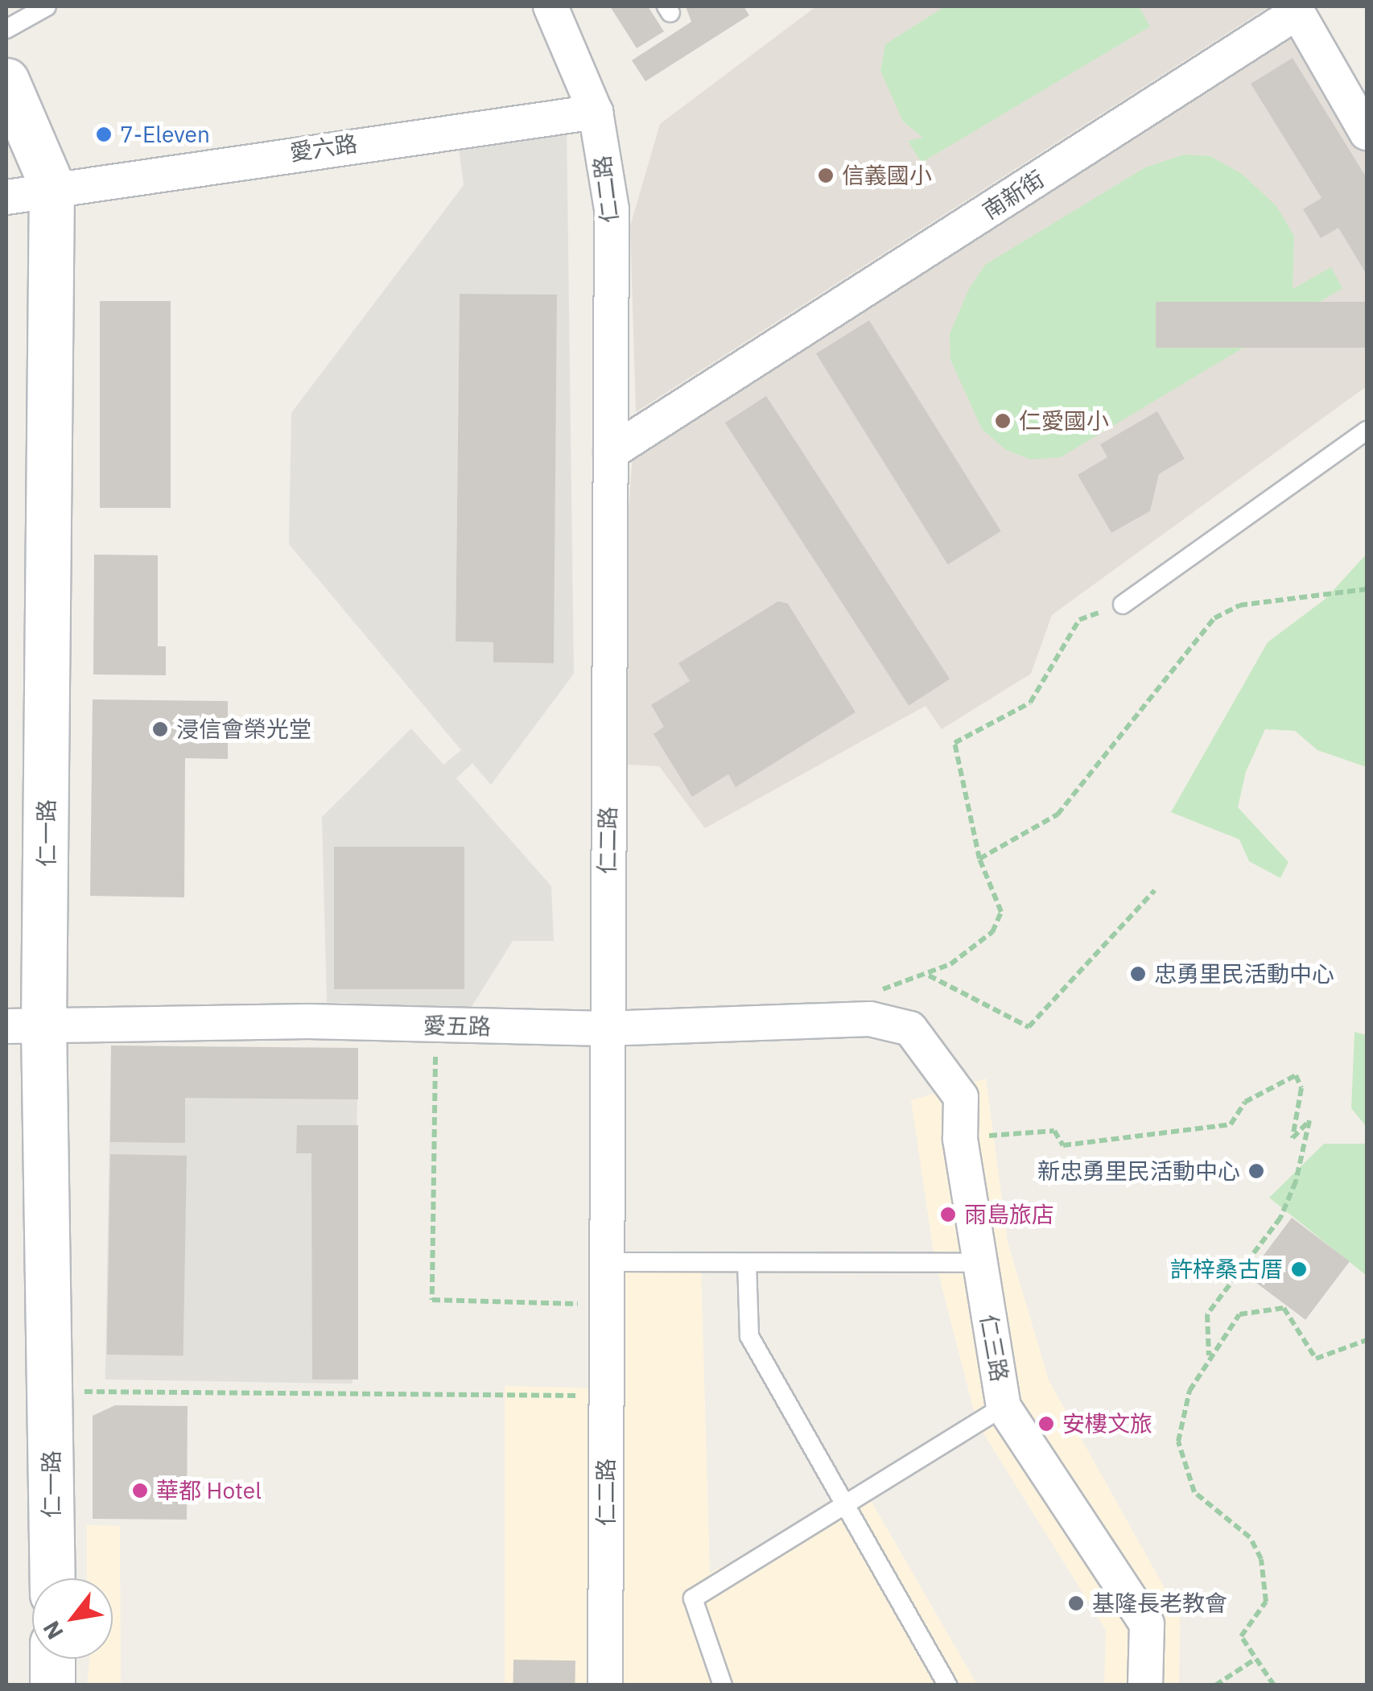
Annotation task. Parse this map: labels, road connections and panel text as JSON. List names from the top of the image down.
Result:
{
  "streets": {
    "street": [
      "愛六路",
      "仁二路",
      "南新街",
      "仁一路",
      "愛五路",
      "仁三路"
    ]
  },
  "crossings": [
    ["愛六路", "仁二路"],
    ["愛六路", "仁一路"],
    ["仁二路", "南新街"],
    ["仁二路", "愛五路"],
    ["仁一路", "愛五路"],
    ["愛五路", "仁三路"]
  ],
  "places": [
    "7-Eleven",
    "信義國小",
    "仁愛國小",
    "浸信會榮光堂",
    "忠勇里民活動中心",
    "新忠勇里民活動中心",
    "雨島旅店",
    "許梓桑古厝",
    "安樓文旅",
    "華都 Hotel",
    "基隆長老教會"
  ],
  "north": "bottom left"
}
